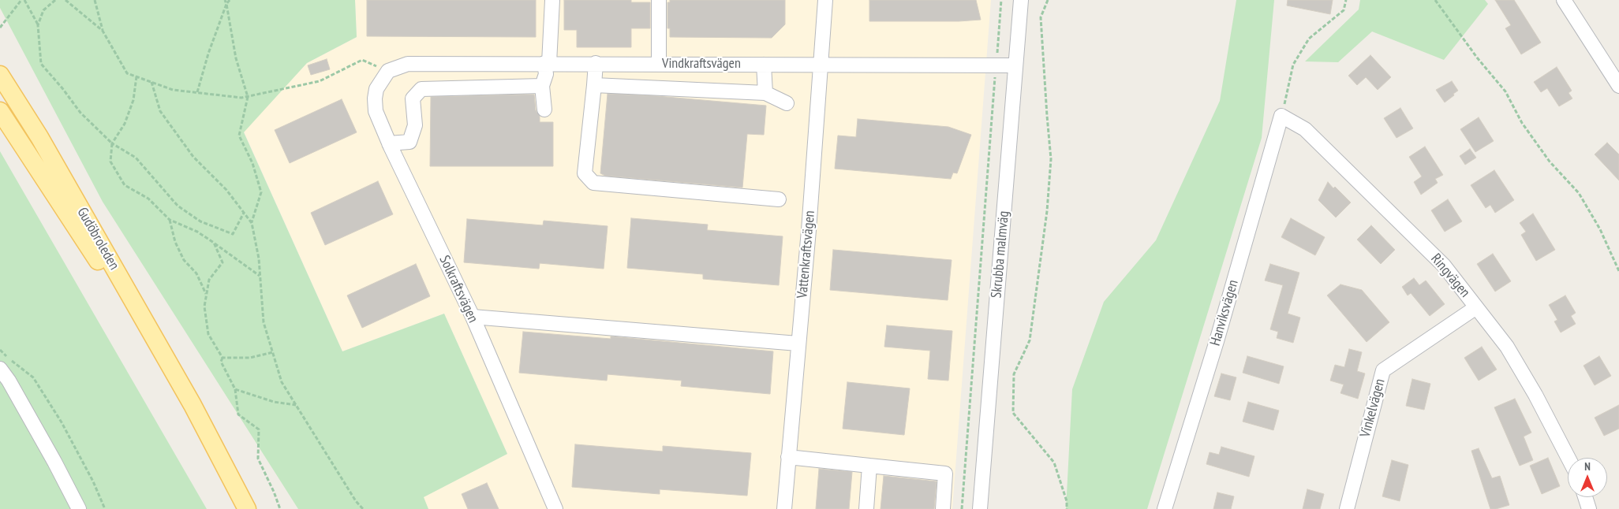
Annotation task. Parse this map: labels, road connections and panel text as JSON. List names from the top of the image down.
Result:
{
  "streets": {
    "main road": ["Gudöbroleden"],
    "street": [
      "Vindkraftsvägen",
      "Vattenkraftsvägen",
      "Skrubba malmväg",
      "Ringvägen",
      "Solkraftsvägen",
      "Hanviksvägen",
      "Vinkelvägen"
    ]
  },
  "crossings": [
    ["Vindkraftsvägen", "Vattenkraftsvägen"],
    ["Vindkraftsvägen", "Skrubba malmväg"],
    ["Vindkraftsvägen", "Solkraftsvägen"],
    ["Ringvägen", "Hanviksvägen"],
    ["Ringvägen", "Vinkelvägen"]
  ],
  "north": "top"
}
